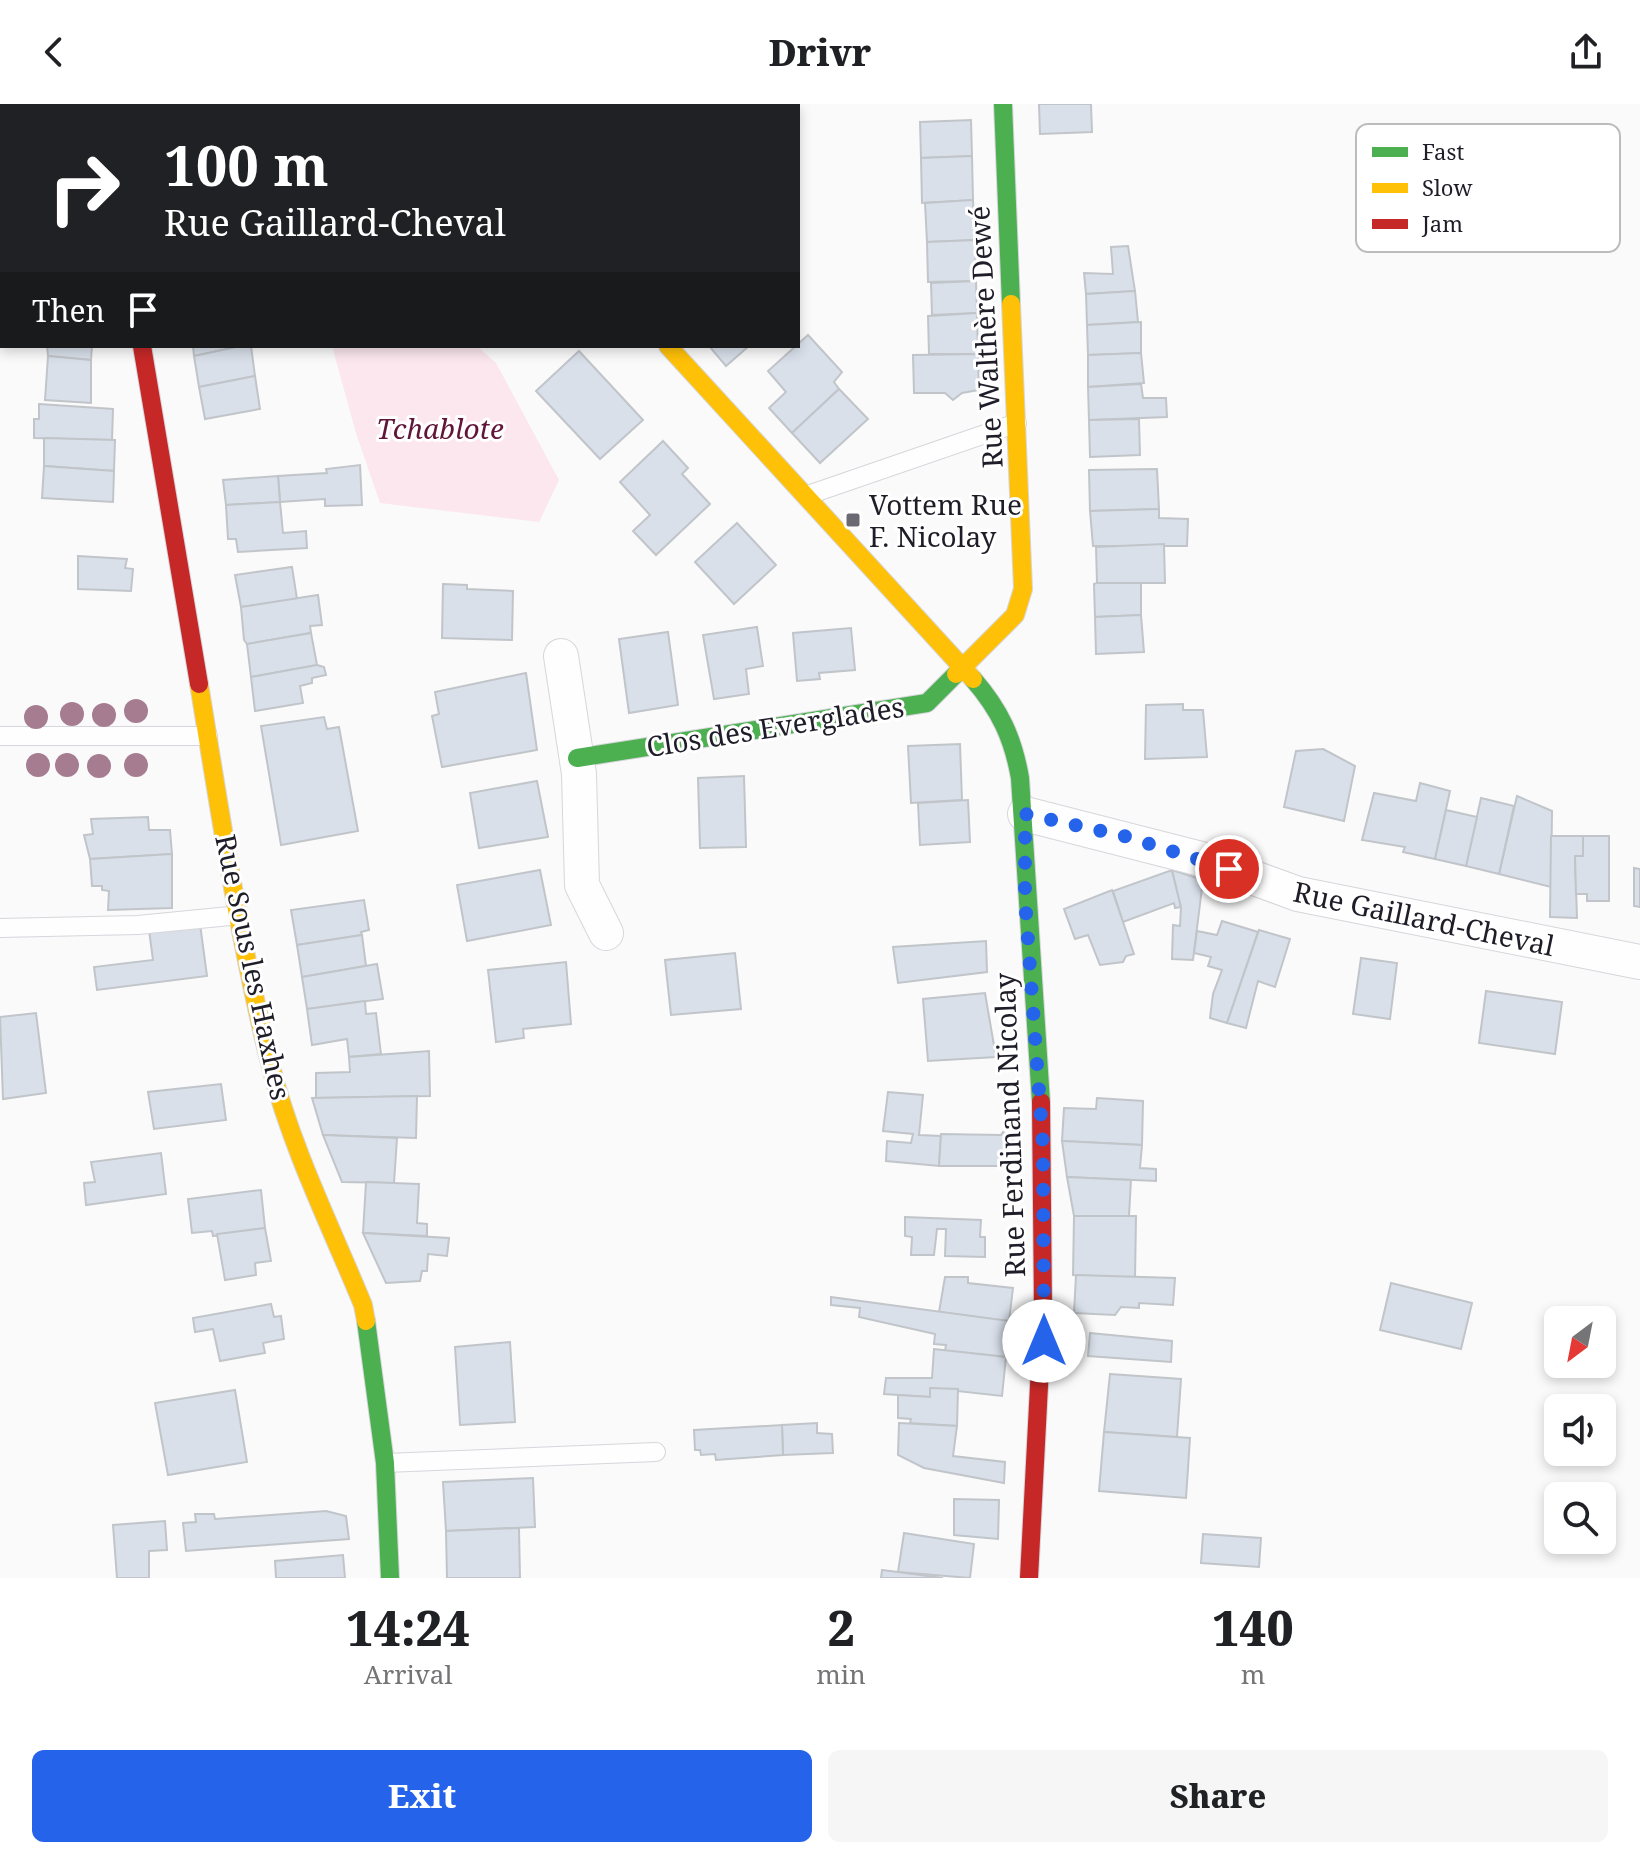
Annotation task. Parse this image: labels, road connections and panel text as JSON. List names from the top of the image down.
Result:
{
  "streets": {
    "street": [
      "Rue Walthère Dewé",
      "Clos des Everglades",
      "Rue Gaillard-Cheval",
      "Rue Sous les Haxhes",
      "Rue Ferdinand Nicolay"
    ]
  },
  "crossings": [
    ["Rue Walthère Dewé", "Clos des Everglades"],
    ["Rue Gaillard-Cheval", "Rue Ferdinand Nicolay"]
  ],
  "parks": ["Tchablote"],
  "places": {
    "transit": ["Vottem Rue F. Nicolay"]
  },
  "legend": ["Fast", "Slow", "Jam"],
  "north": "bottom left",
  "page": {
    "header": "Drivr",
    "turn": ["100 m", "Rue Gaillard-Cheval"],
    "then": "Then",
    "eta": [
      "14:24",
      "Arrival",
      "2",
      "min",
      "140",
      "m"
    ],
    "buttons": ["Exit", "Share"]
  }
}
